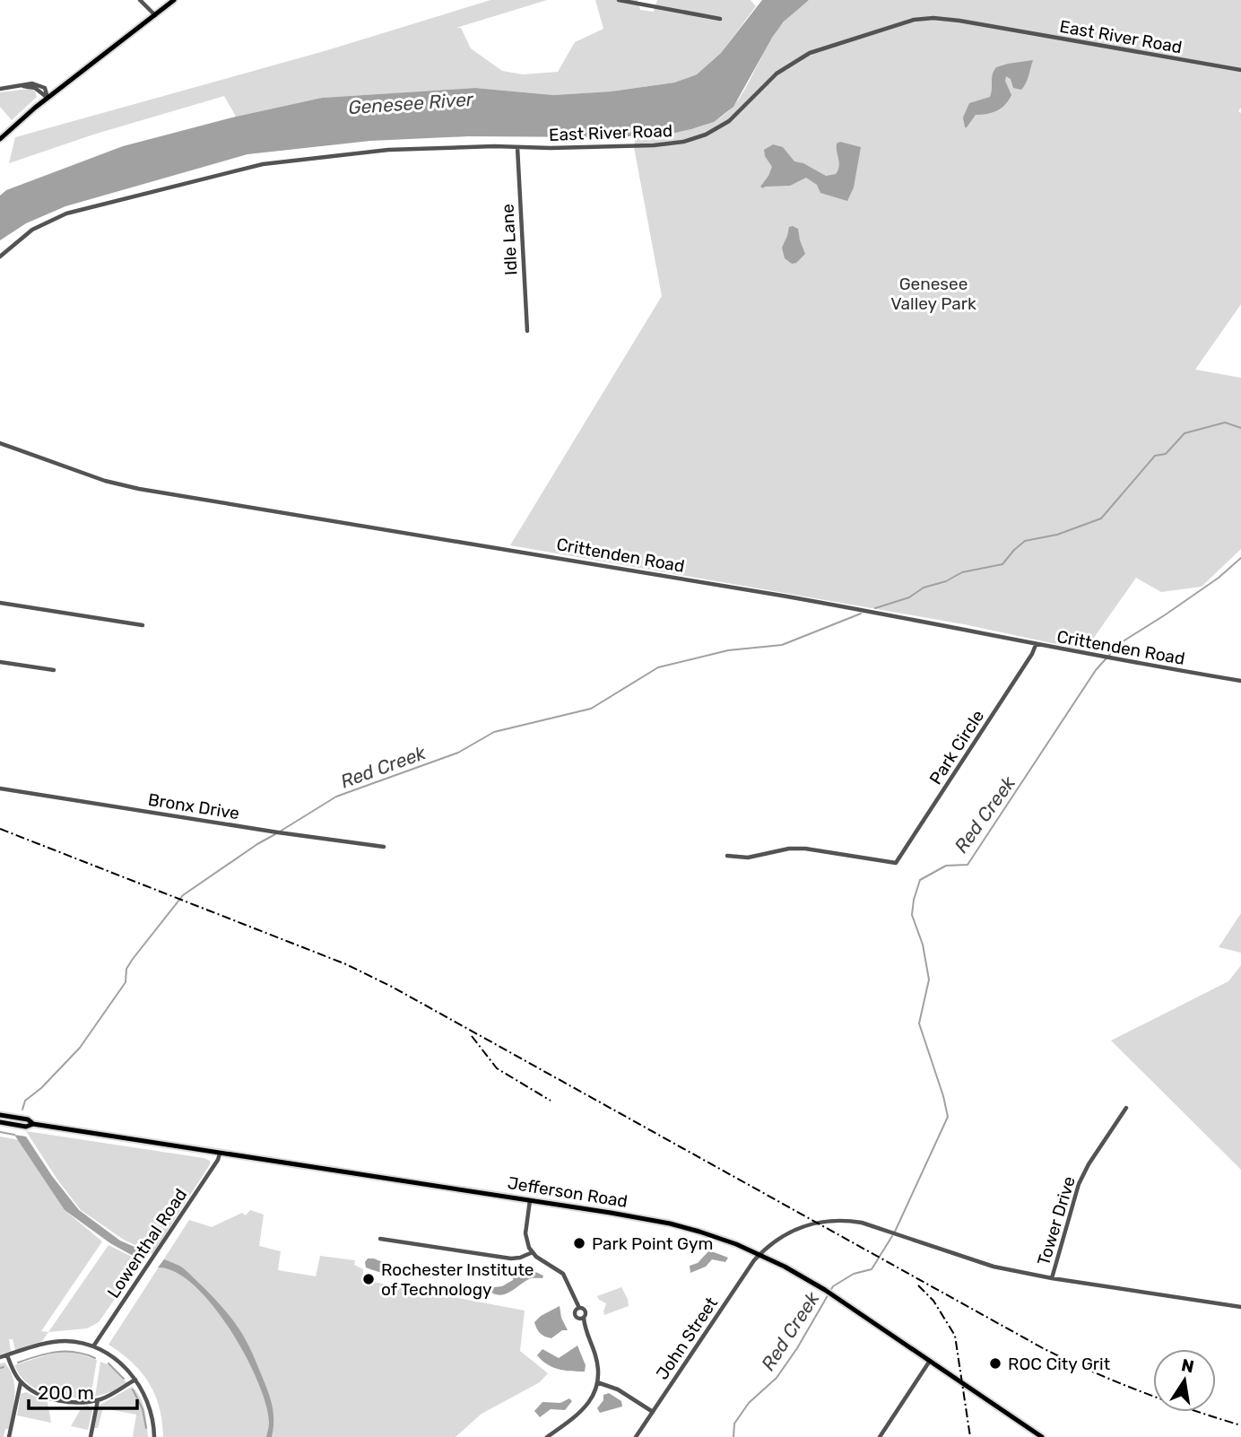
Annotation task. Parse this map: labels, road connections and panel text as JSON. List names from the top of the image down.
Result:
{
  "streets": {
    "main road": ["Jefferson Road"],
    "street": [
      "East River Road",
      "Idle Lane",
      "Crittenden Road",
      "Park Circle",
      "Bronx Drive",
      "Tower Drive",
      "Lowenthal Road",
      "John Street"
    ]
  },
  "crossings": [
    ["East River Road", "Idle Lane"],
    ["Crittenden Road", "Park Circle"],
    ["Jefferson Road", "Lowenthal Road"],
    ["Jefferson Road", "John Street"],
    ["Tower Drive", "John Street"]
  ],
  "water": ["Genesee River", "Red Creek"],
  "parks": ["Genesee Valley Park"],
  "places": ["Park Point Gym", "Rochester Institute of Technology", "ROC City Grit"],
  "scale_bar": "200 m",
  "north": "top"
}
